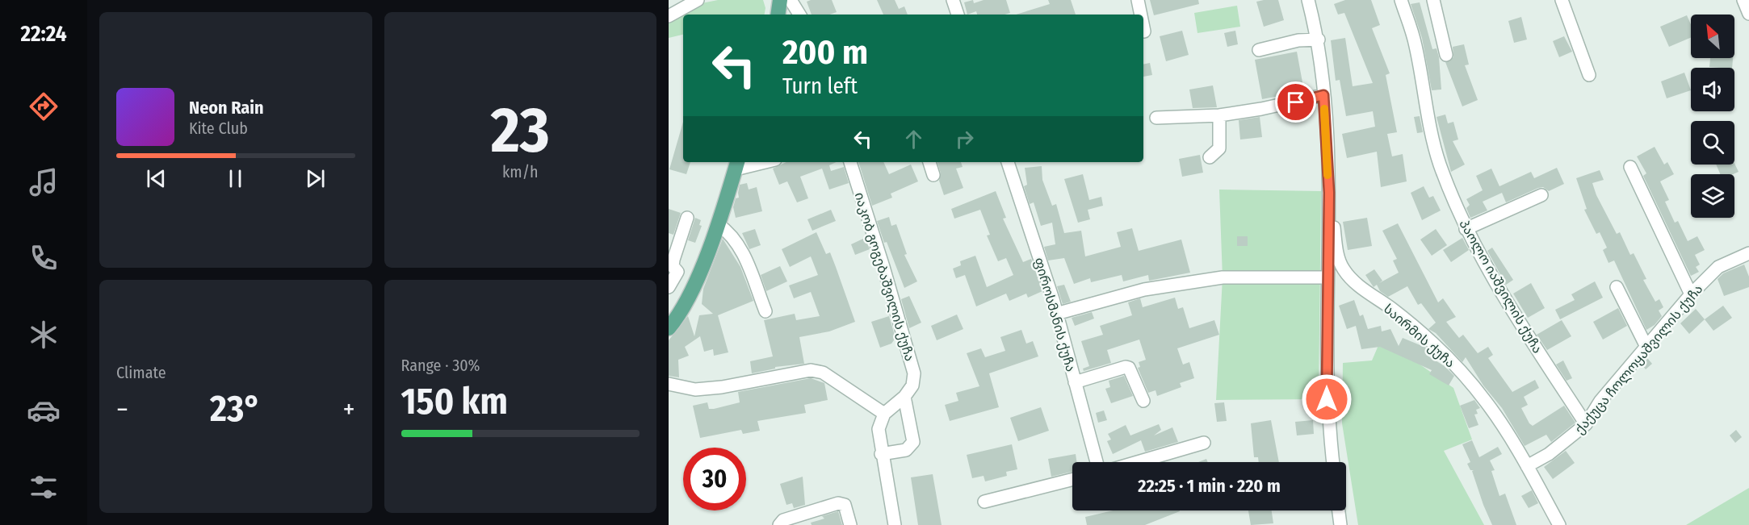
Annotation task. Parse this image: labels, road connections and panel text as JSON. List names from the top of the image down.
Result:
{
  "streets": {
    "street": [
      "იაკობ გოგებაშვილის ქუჩა",
      "პაოლო იაშვილის ქუჩა",
      "ფიროსმანის ქუჩა",
      "საირმის ქუჩა",
      "ქაქუცა ჩოლოყაშვილის ქუჩა"
    ]
  },
  "crossings": [
    ["პაოლო იაშვილის ქუჩა", "ქაქუცა ჩოლოყაშვილის ქუჩა"],
    ["საირმის ქუჩა", "ქაქუცა ჩოლოყაშვილის ქუჩა"]
  ],
  "north": "top left",
  "page": {
    "tabs": "22:24",
    "tile": [
      ["23", "km/h"],
      "Climate",
      ["Range · 30%", "150 km"]
    ],
    "turn": ["200 m", "Turn left"],
    "song": ["Neon Rain", "Kite Club"],
    "heat": ["−", "23°", "+"],
    "limit": "30",
    "trip": "22:25 · 1 min · 220 m"
  }
}
